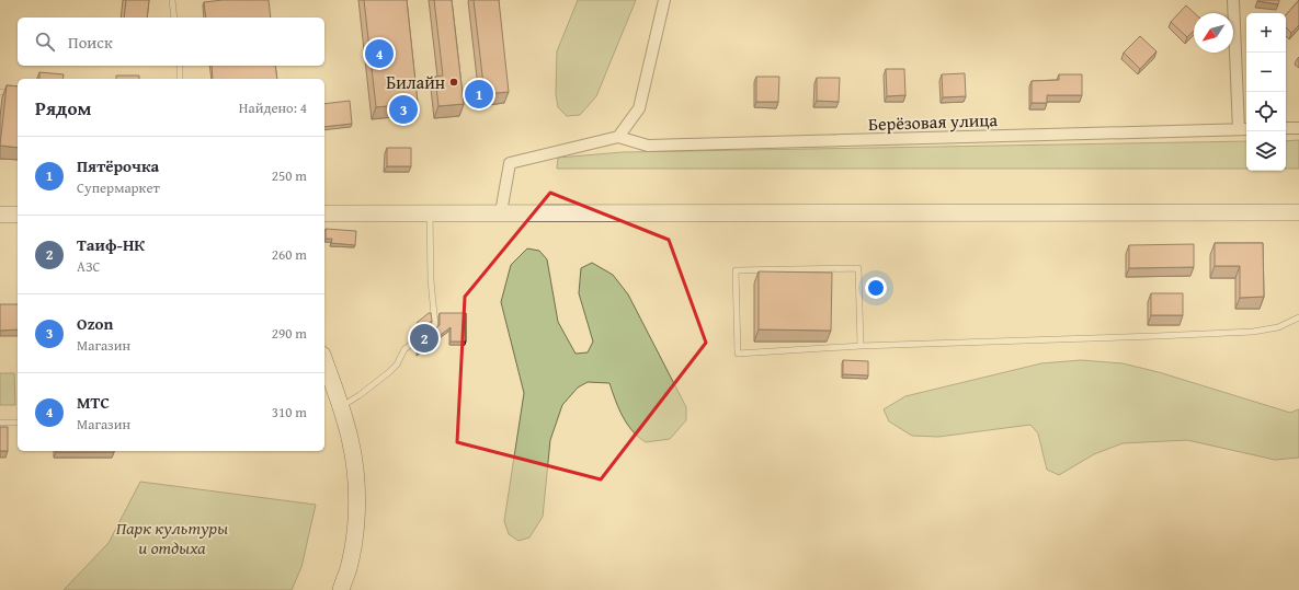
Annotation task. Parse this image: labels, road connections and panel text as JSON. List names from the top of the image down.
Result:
{
  "streets": {
    "street": ["Берёзовая улица"]
  },
  "parks": ["Парк культуры и отдыха"],
  "places": ["Билайн"],
  "north": "bottom left",
  "page": {
    "map_buttons": ["+", "−"],
    "search": "Поиск",
    "pins": [
      "4",
      "1",
      "3",
      "2"
    ],
    "heading": ["Рядом", "Найдено: 4"],
    "list": [
      {
        "mark": "1",
        "name": "Пятёрочка",
        "note": "Супермаркет",
        "value": "250 m"
      },
      {
        "mark": "2",
        "name": "Таиф-НК",
        "note": "АЗС",
        "value": "260 m"
      },
      {
        "mark": "3",
        "name": "Ozon",
        "note": "Магазин",
        "value": "290 m"
      },
      {
        "mark": "4",
        "name": "МТС",
        "note": "Магазин",
        "value": "310 m"
      }
    ]
  }
}
